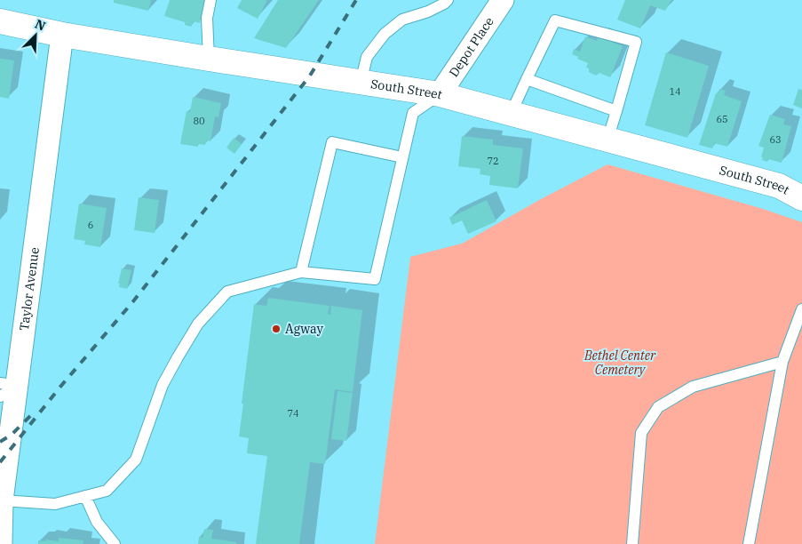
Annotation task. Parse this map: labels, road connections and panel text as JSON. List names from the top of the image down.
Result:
{
  "streets": {
    "street": ["Depot Place", "South Street", "Taylor Avenue"]
  },
  "crossings": [
    ["Depot Place", "South Street"],
    ["South Street", "Taylor Avenue"]
  ],
  "parks": ["Bethel Center Cemetery"],
  "places": ["Agway"],
  "house_numbers": [
    "14",
    "65",
    "80",
    "63",
    "72",
    "6",
    "74"
  ],
  "north": "top right"
}
